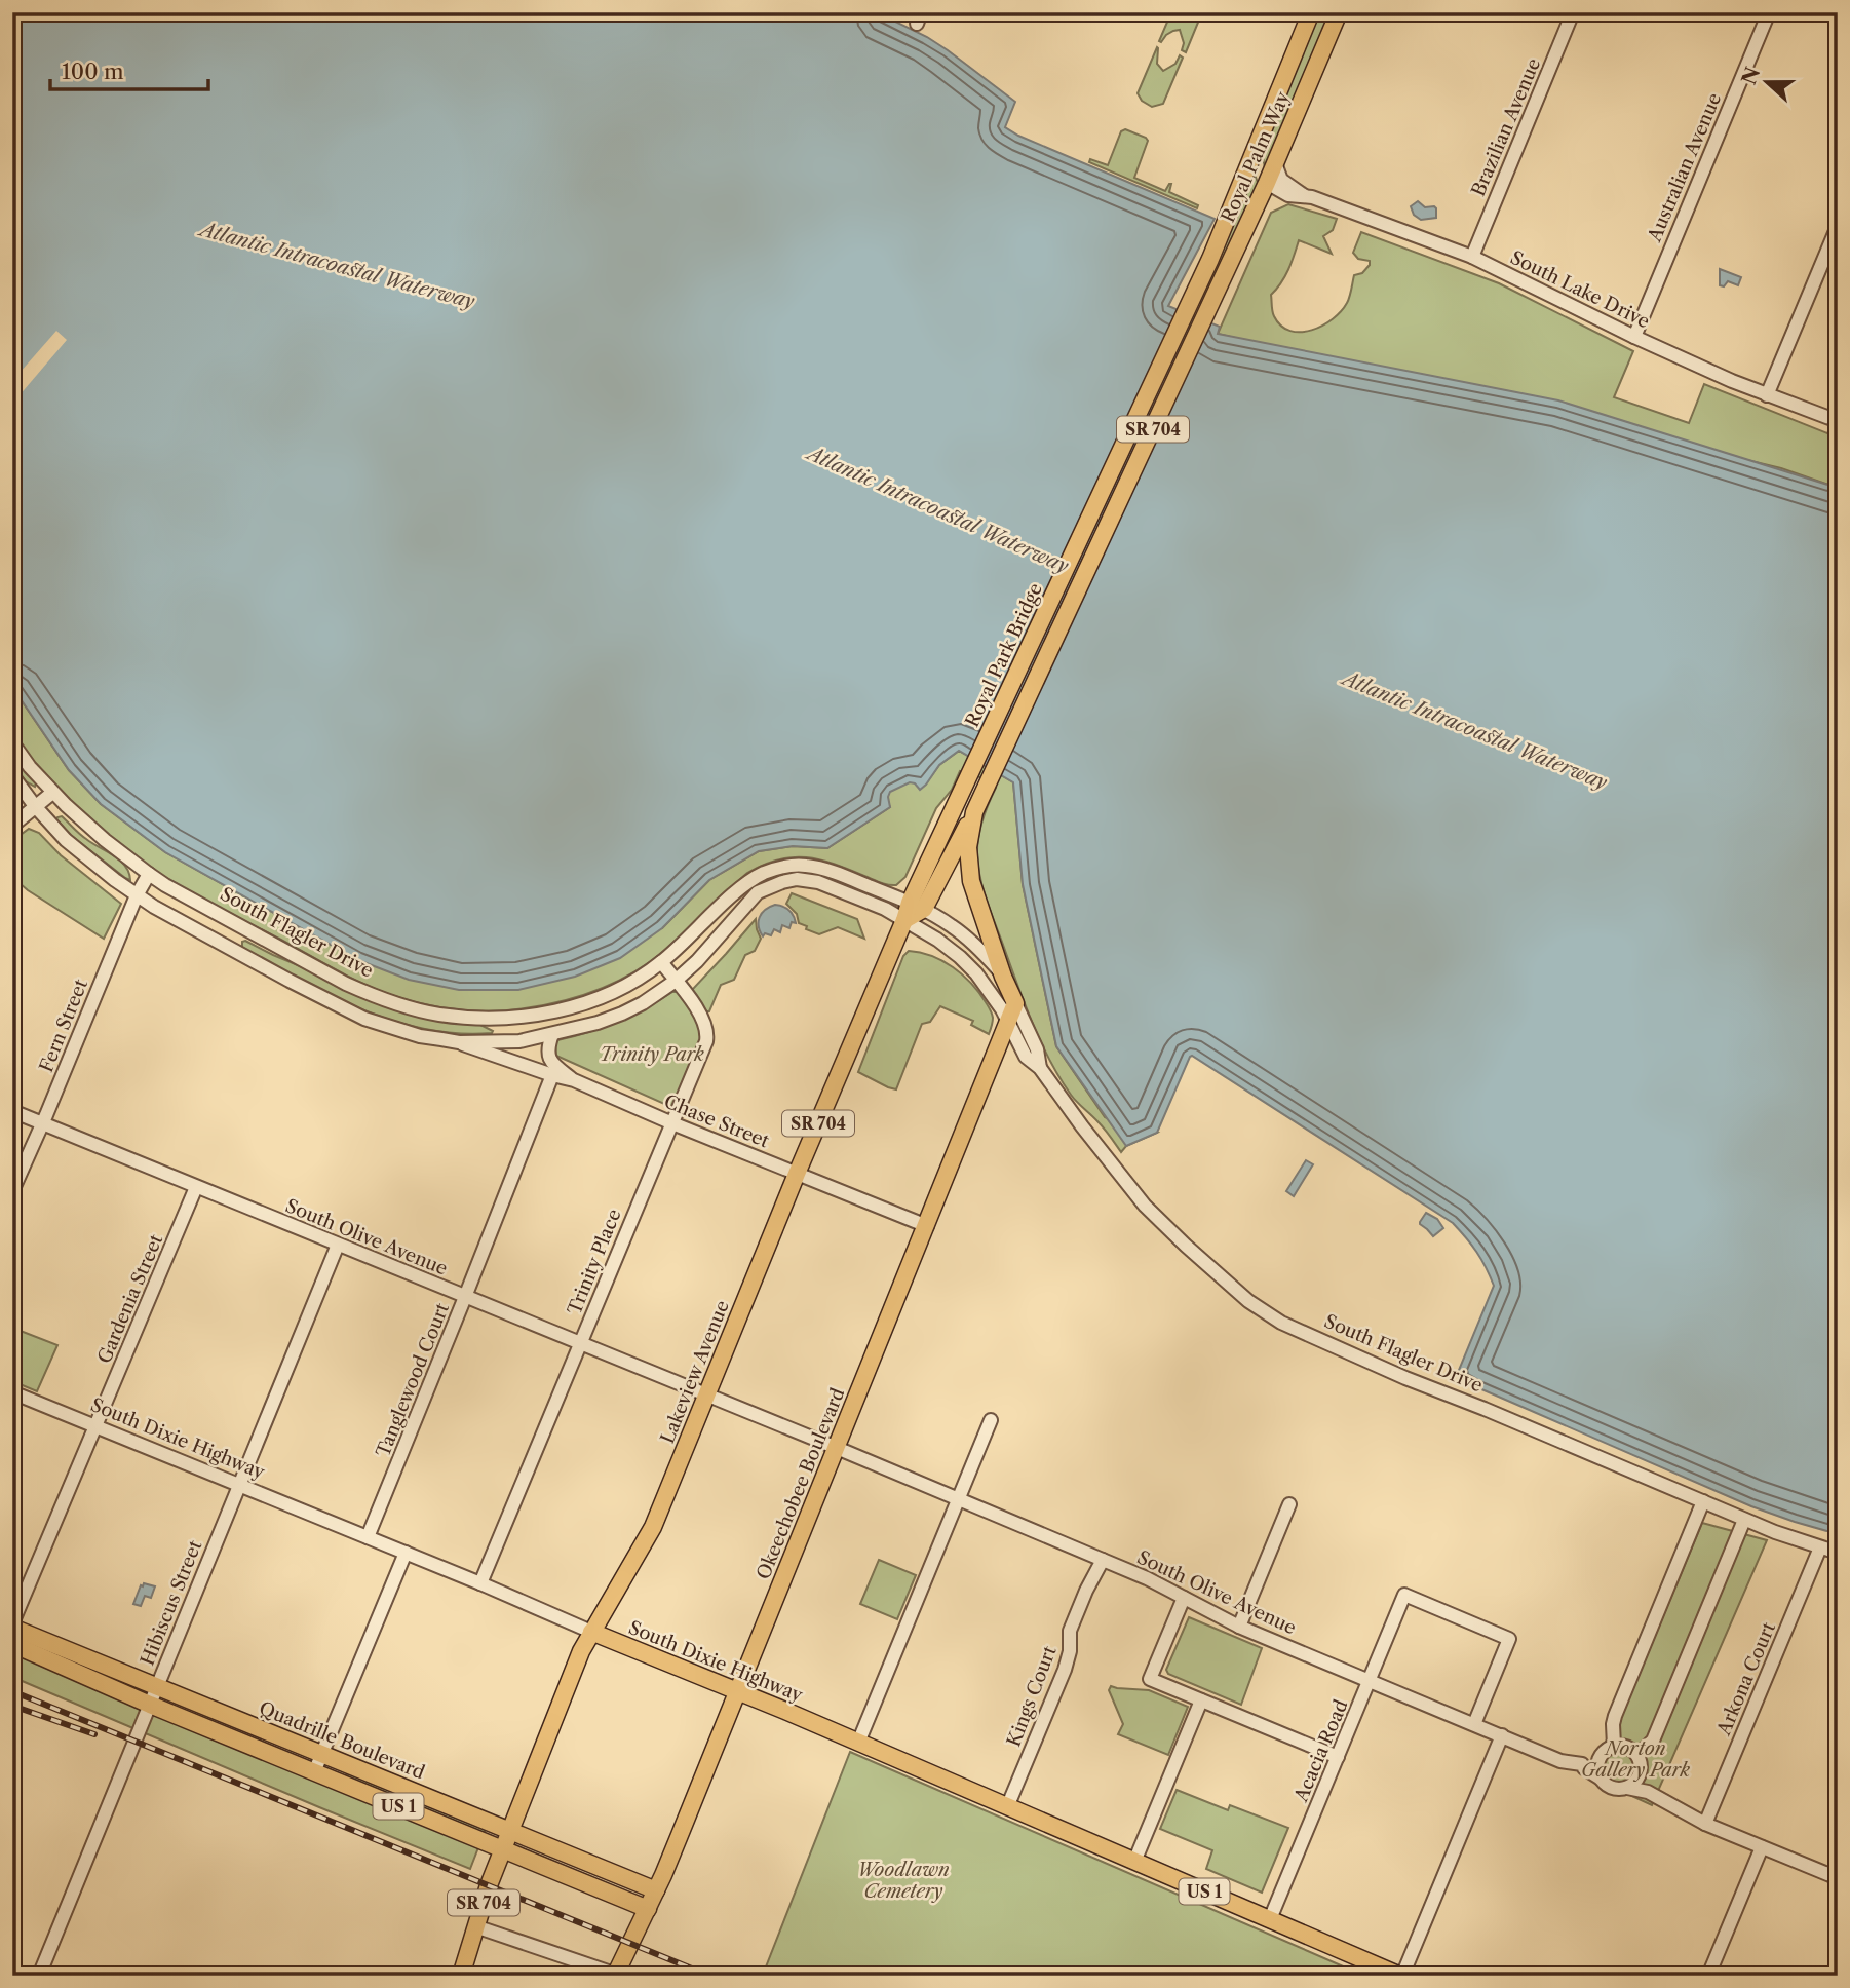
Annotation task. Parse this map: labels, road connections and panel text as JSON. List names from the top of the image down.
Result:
{
  "streets": {
    "main road": [
      "Royal Palm Way",
      "SR 704",
      "Royal Park Bridge",
      "South Flagler Drive",
      "Lakeview Avenue",
      "South Dixie Highway",
      "Okeechobee Boulevard",
      "Quadrille Boulevard",
      "US 1"
    ],
    "street": [
      "Brazilian Avenue",
      "Australian Avenue",
      "South Lake Drive",
      "Fern Street",
      "Chase Street",
      "South Olive Avenue",
      "Trinity Place",
      "Gardenia Street",
      "Tanglewood Court",
      "Hibiscus Street",
      "Arkona Court",
      "Kings Court",
      "Acacia Road"
    ]
  },
  "crossings": [
    ["Brazilian Avenue", "South Lake Drive"],
    ["Royal Palm Way", "South Lake Drive"],
    ["Royal Palm Way", "SR 704"],
    ["Royal Palm Way", "Royal Park Bridge"],
    ["Australian Avenue", "South Lake Drive"],
    ["SR 704", "South Flagler Drive"],
    ["SR 704", "Lakeview Avenue"],
    ["SR 704", "Quadrille Boulevard"],
    ["SR 704", "US 1"],
    ["Royal Park Bridge", "South Flagler Drive"],
    ["South Flagler Drive", "Fern Street"],
    ["South Flagler Drive", "Chase Street"],
    ["South Flagler Drive", "Trinity Place"],
    ["South Flagler Drive", "Lakeview Avenue"],
    ["South Flagler Drive", "Okeechobee Boulevard"],
    ["South Flagler Drive", "Arkona Court"],
    ["Fern Street", "South Olive Avenue"],
    ["Chase Street", "Trinity Place"],
    ["Chase Street", "Lakeview Avenue"],
    ["Chase Street", "Tanglewood Court"],
    ["Chase Street", "Okeechobee Boulevard"],
    ["South Olive Avenue", "Trinity Place"],
    ["South Olive Avenue", "Gardenia Street"],
    ["South Olive Avenue", "Lakeview Avenue"],
    ["South Olive Avenue", "Tanglewood Court"],
    ["South Olive Avenue", "Okeechobee Boulevard"],
    ["South Olive Avenue", "Hibiscus Street"],
    ["South Olive Avenue", "Kings Court"],
    ["South Olive Avenue", "Acacia Road"],
    ["Trinity Place", "South Dixie Highway"],
    ["Gardenia Street", "South Dixie Highway"],
    ["Gardenia Street", "Quadrille Boulevard"],
    ["Lakeview Avenue", "South Dixie Highway"],
    ["Lakeview Avenue", "Quadrille Boulevard"],
    ["Tanglewood Court", "South Dixie Highway"],
    ["South Dixie Highway", "Okeechobee Boulevard"],
    ["South Dixie Highway", "Hibiscus Street"],
    ["South Dixie Highway", "Kings Court"],
    ["South Dixie Highway", "Acacia Road"],
    ["Okeechobee Boulevard", "Quadrille Boulevard"],
    ["Okeechobee Boulevard", "US 1"],
    ["Hibiscus Street", "Quadrille Boulevard"],
    ["Hibiscus Street", "US 1"]
  ],
  "water": ["Atlantic Intracoastal Waterway"],
  "parks": ["Trinity Park", "Norton Gallery Park", "Woodlawn Cemetery"],
  "scale_bar": "100 m",
  "north": "left"
}
